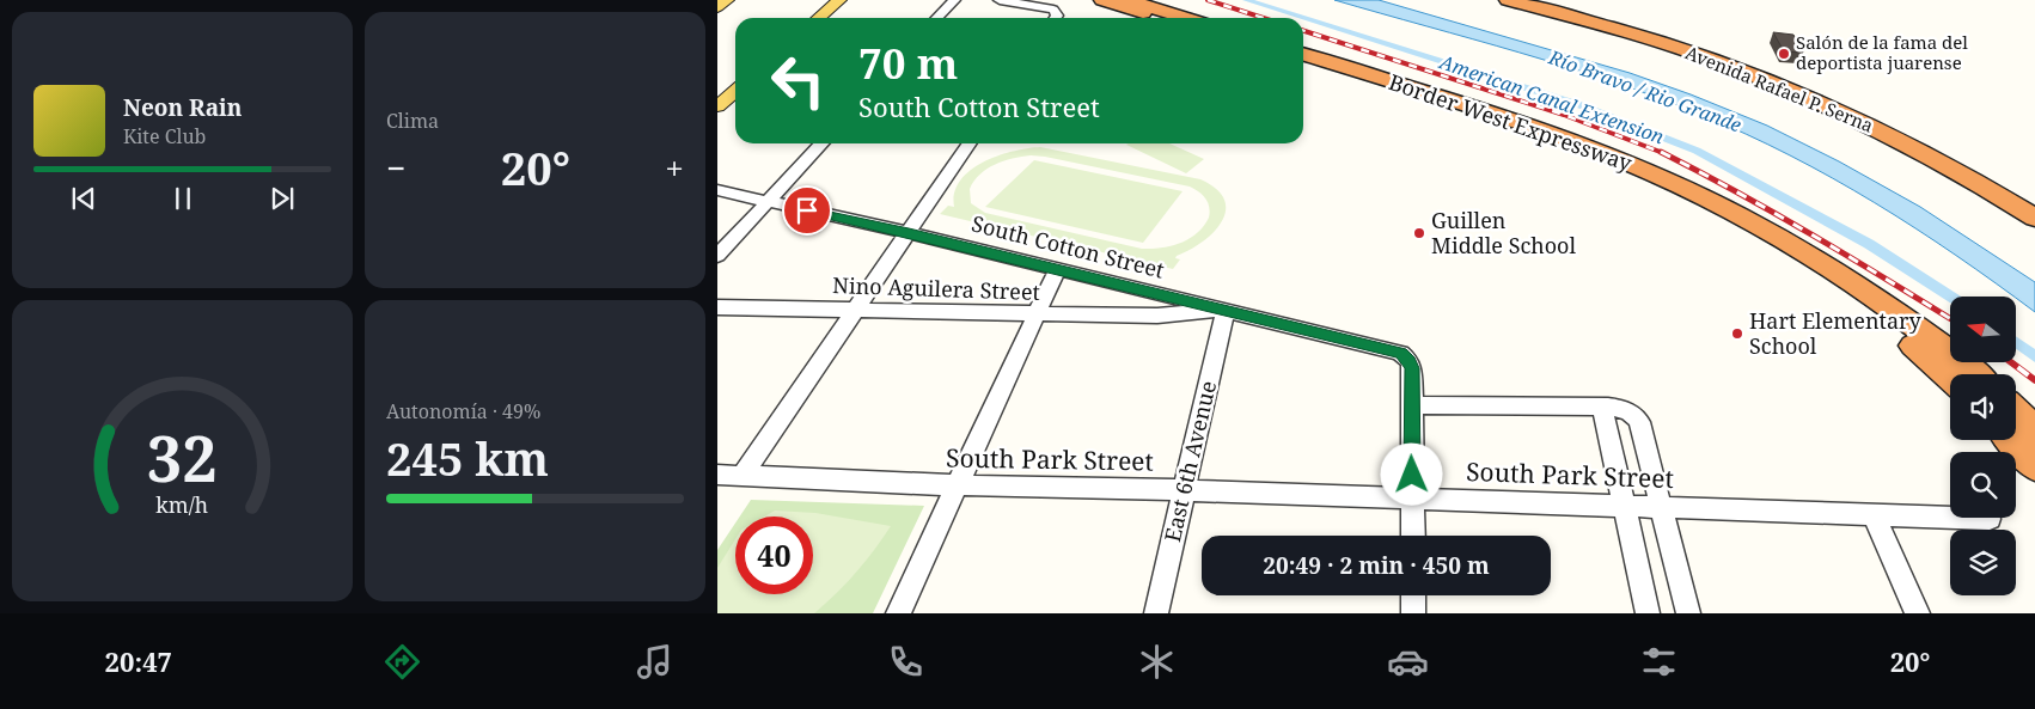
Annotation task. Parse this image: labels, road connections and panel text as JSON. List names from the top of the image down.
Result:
{
  "streets": {
    "highway": ["Avenida Rafael P. Serna", "Border West Expressway"],
    "street": [
      "South Cotton Street",
      "Nino Aguilera Street",
      "South Park Street",
      "East 6th Avenue"
    ]
  },
  "crossings": [
    ["South Cotton Street", "Nino Aguilera Street"],
    ["South Cotton Street", "East 6th Avenue"],
    ["Nino Aguilera Street", "East 6th Avenue"],
    ["South Park Street", "East 6th Avenue"]
  ],
  "water": ["Río Bravo / Rio Grande", "American Canal Extension"],
  "places": ["Salón de la fama del deportista juarense", "Guillen Middle School", "Hart Elementary School"],
  "north": "left",
  "page": {
    "tile": [
      "Clima",
      ["Autonomía · 49%", "245 km"]
    ],
    "turn": ["70 m", "South Cotton Street"],
    "song": ["Neon Rain", "Kite Club"],
    "heat": ["−", "20°", "+"],
    "limit": "40",
    "trip": "20:49 · 2 min · 450 m",
    "tabs": ["20:47", "20°"],
    "gauge": ["32", "km/h"]
  }
}
